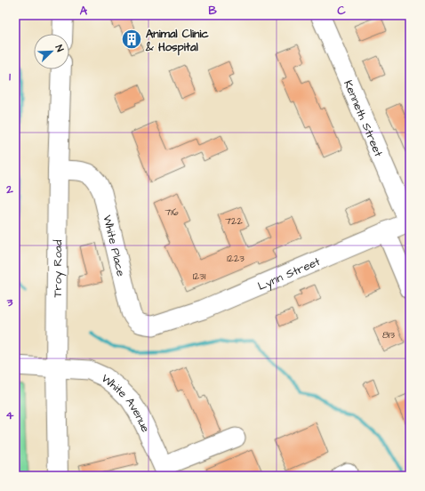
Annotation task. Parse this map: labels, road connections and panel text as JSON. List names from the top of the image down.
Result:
{
  "streets": {
    "main road": ["Troy Road"],
    "street": [
      "Kenneth Street",
      "White Place",
      "Lynn Street",
      "White Avenue"
    ]
  },
  "crossings": [
    ["Kenneth Street", "Lynn Street"],
    ["White Place", "Troy Road"],
    ["White Place", "Lynn Street"],
    ["Troy Road", "White Avenue"]
  ],
  "places": {
    "building": ["Animal Clinic & Hospital"]
  },
  "house_numbers": [
    "716",
    "722",
    "1223",
    "1231",
    "813"
  ],
  "north": "top right",
  "grid": {
    "columns": ["A", "B", "C"],
    "rows": [
      "1",
      "2",
      "3",
      "4"
    ]
  }
}
